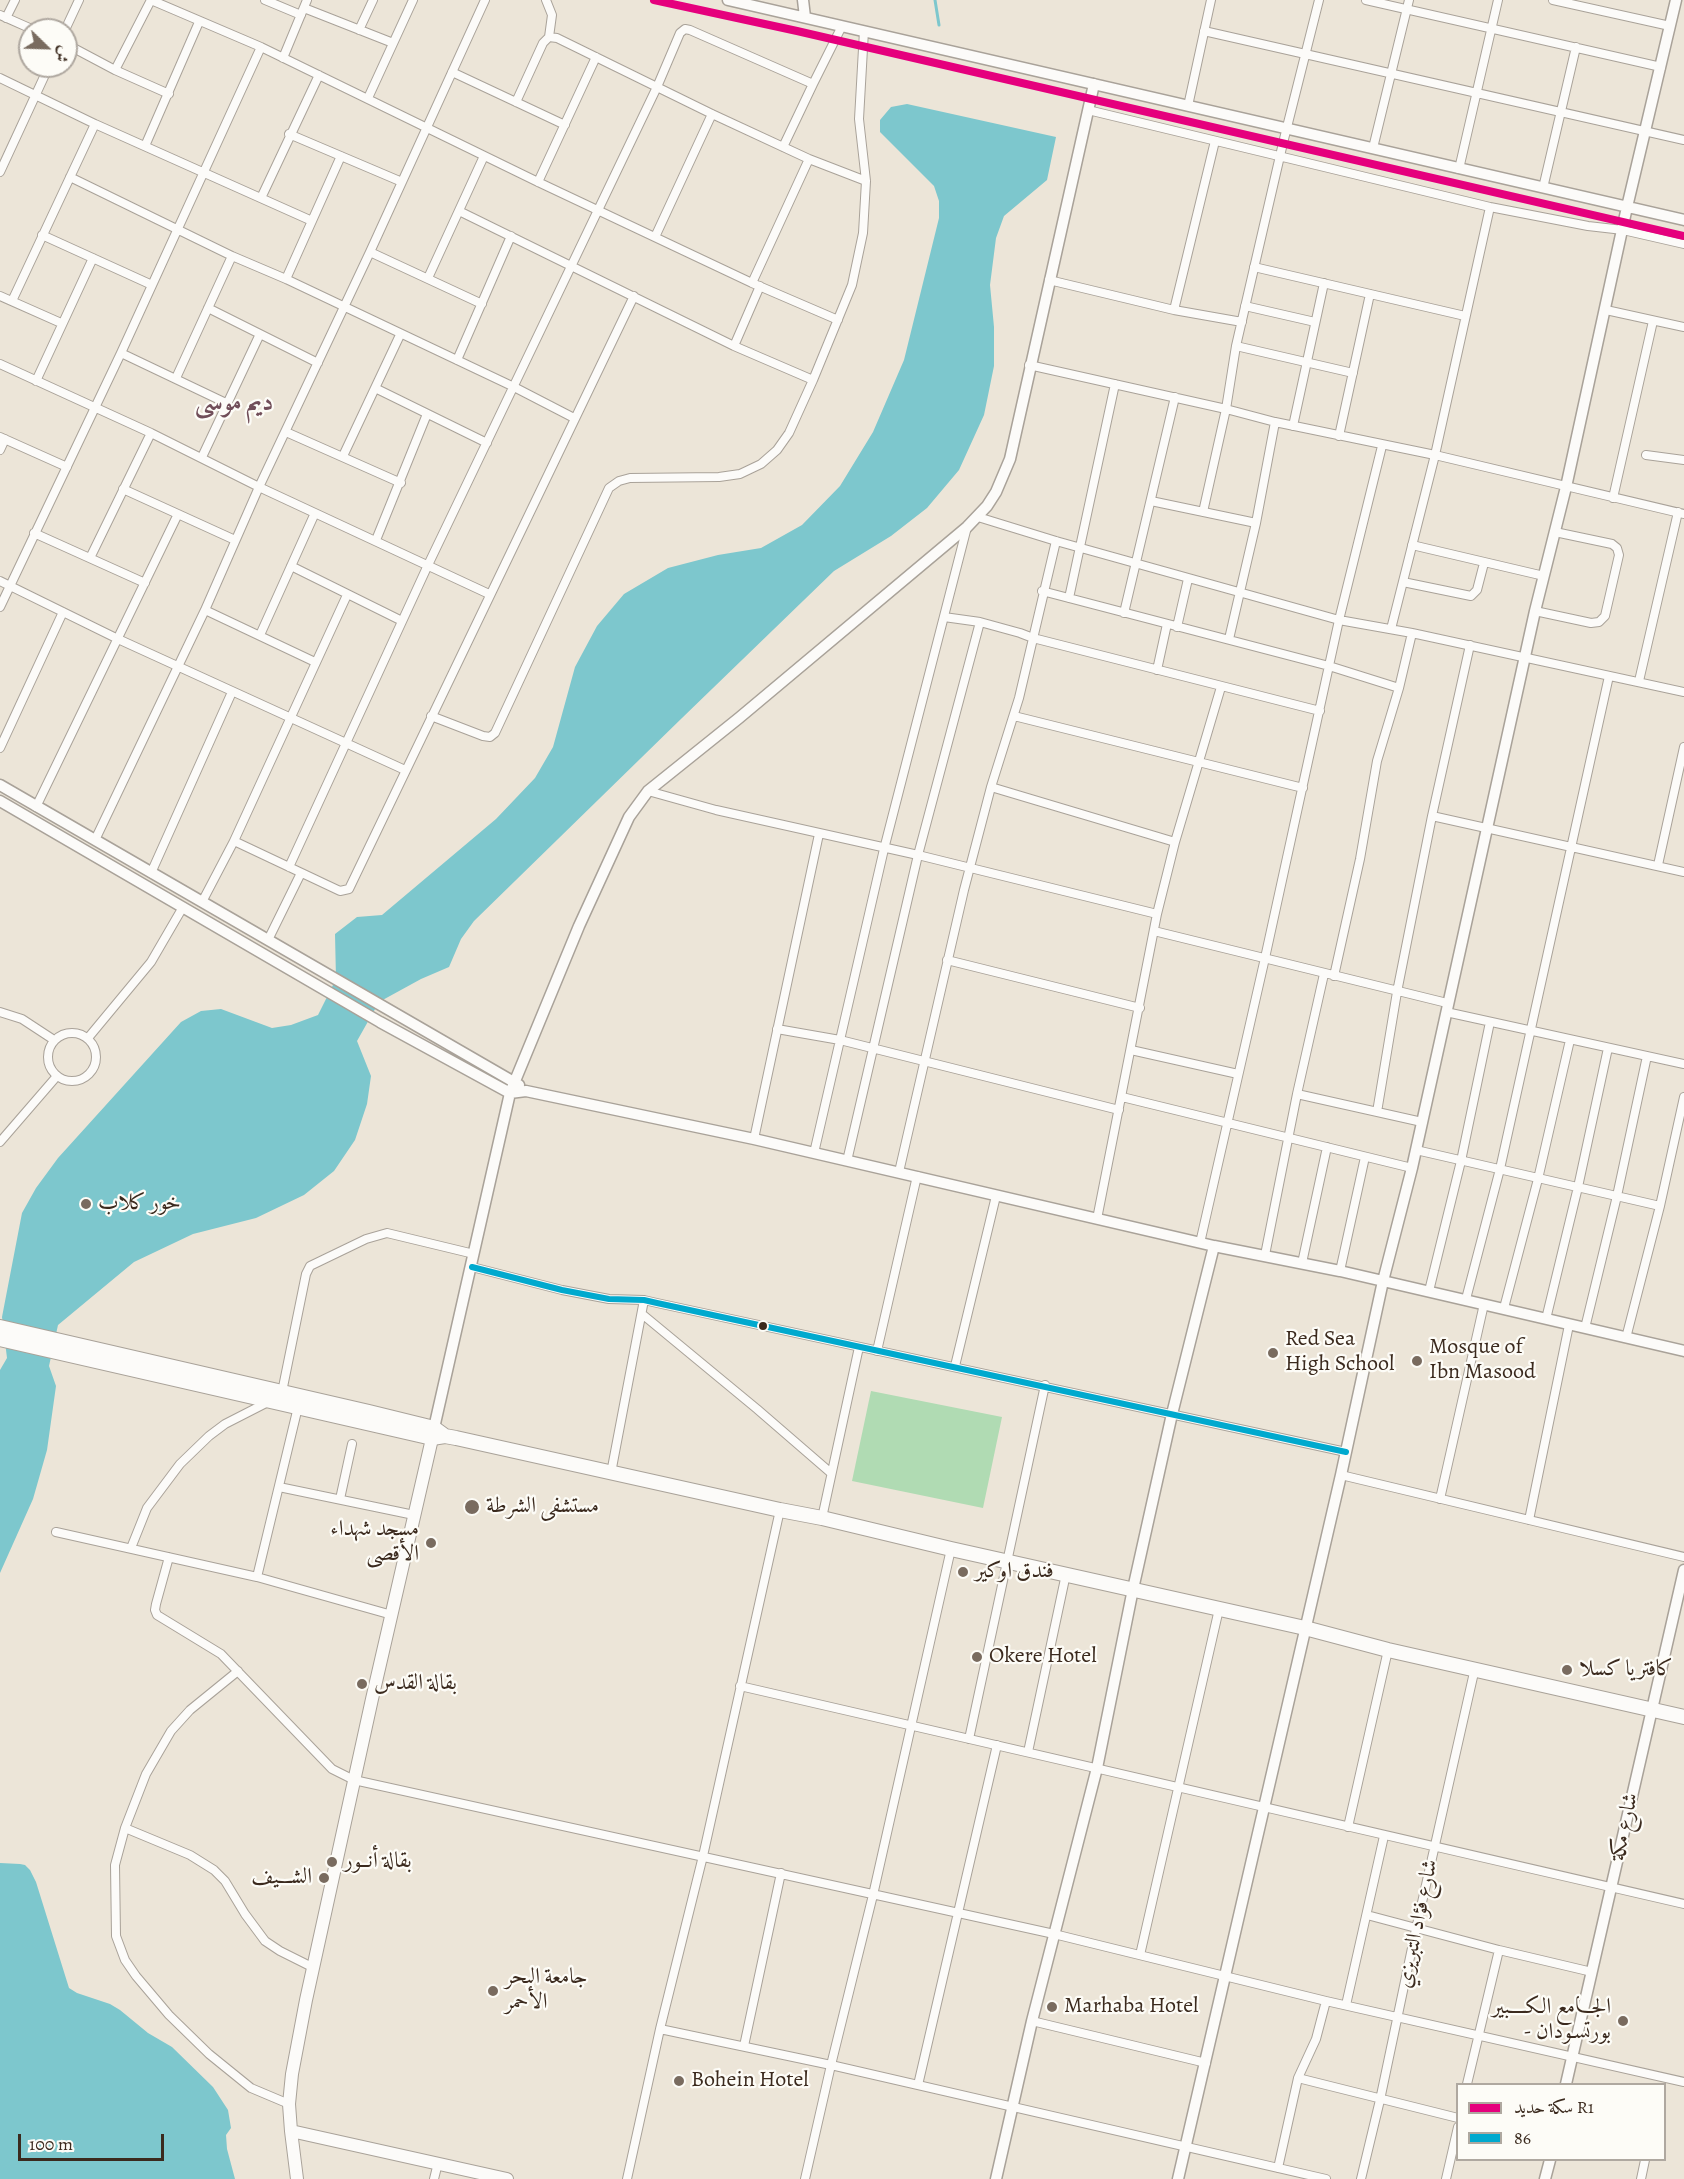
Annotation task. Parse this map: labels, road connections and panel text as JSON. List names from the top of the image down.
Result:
{
  "streets": {
    "street": ["شارع مكة", "شارع فؤاد التبريزي"]
  },
  "districts": ["ديم موسى"],
  "places": [
    "خور كلاب",
    "Red Sea High School",
    "Mosque of Ibn Masood",
    "مستشفى الشرطة",
    "مسجد شهداء الأقصى",
    "فندق اوكير",
    "Okere Hotel",
    "كافتريا كسلا",
    "بقالة القدس",
    "بقالة أنــور",
    "الشـــيف",
    "جامعة البحر الأحمر",
    "Marhaba Hotel",
    "الجـــامع الكــــبير - بورتسـودان",
    "Bohein Hotel"
  ],
  "lines": ["rail line R1", "transit line 86"],
  "legend": ["سكة حديد R1", "86"],
  "scale_bar": "100 m",
  "north": "bottom right"
}
